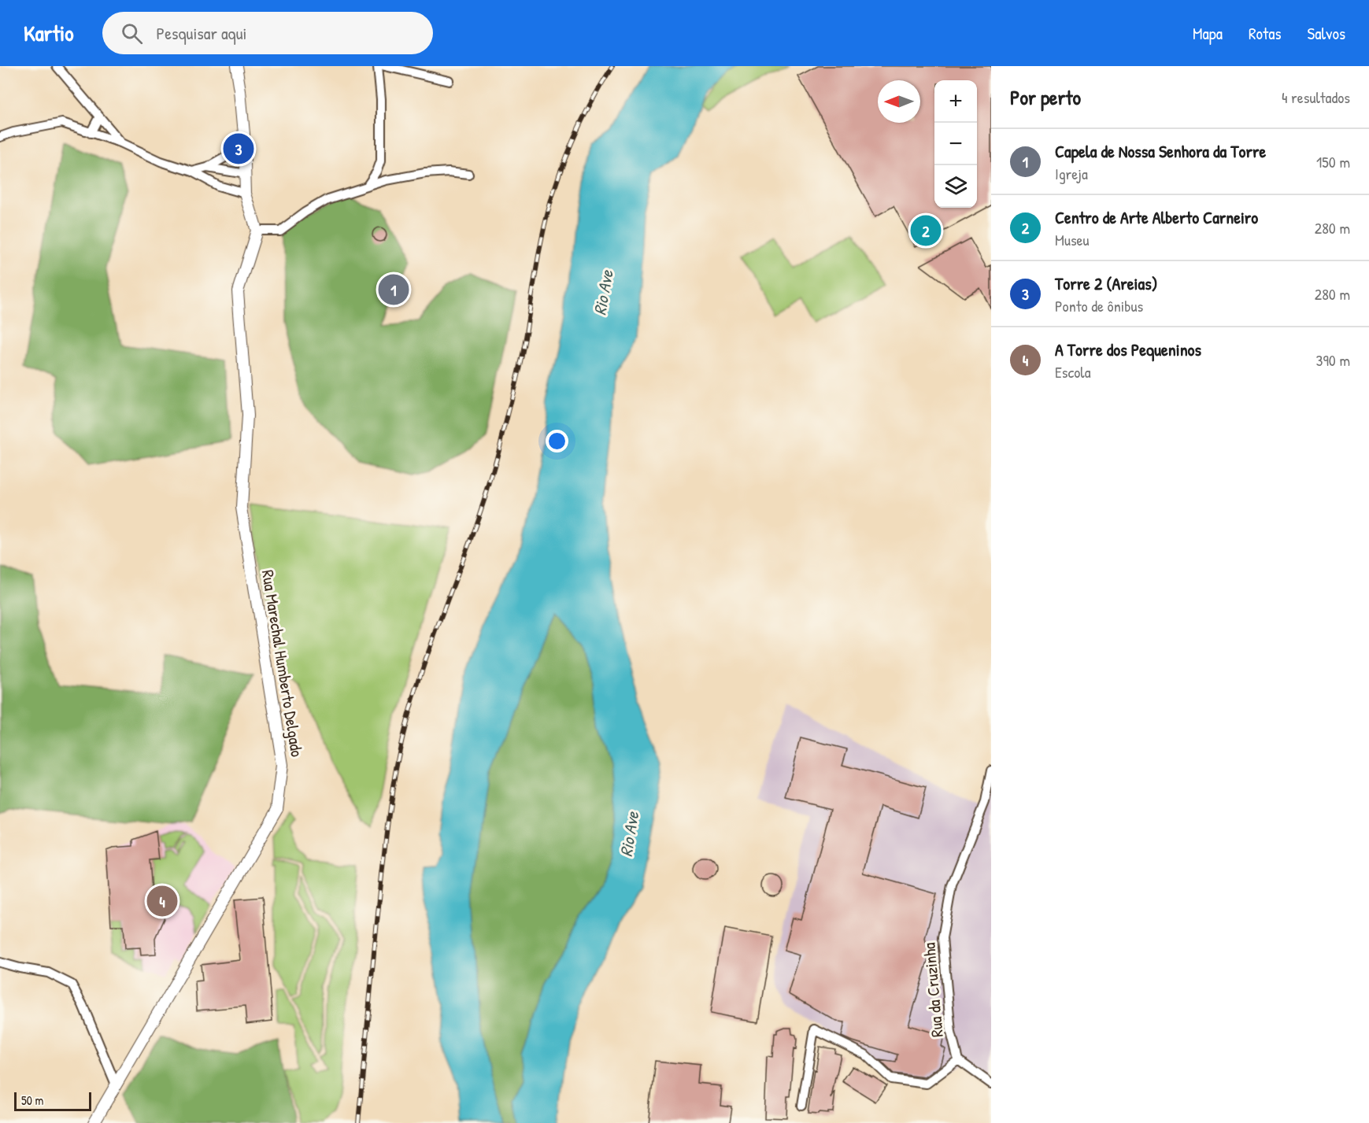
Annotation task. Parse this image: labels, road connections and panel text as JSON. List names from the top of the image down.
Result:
{
  "streets": {
    "street": ["Rua Marechal Humberto Delgado", "Rua da Cruzinha"]
  },
  "water": ["Rio Ave"],
  "scale_bar": "50 m",
  "north": "left",
  "page": {
    "header": "Kartio",
    "search": "Pesquisar aqui",
    "nav": ["Mapa", "Rotas", "Salvos"],
    "heading": ["Por perto", "4 resultados"],
    "map_buttons": ["+", "−"],
    "list": [
      {
        "mark": "1",
        "name": "Capela de Nossa Senhora da Torre",
        "note": "Igreja",
        "value": "150 m"
      },
      {
        "mark": "2",
        "name": "Centro de Arte Alberto Carneiro",
        "note": "Museu",
        "value": "280 m"
      },
      {
        "mark": "3",
        "name": "Torre 2 (Areias)",
        "note": "Ponto de ônibus",
        "value": "280 m"
      },
      {
        "mark": "4",
        "name": "A Torre dos Pequeninos",
        "note": "Escola",
        "value": "390 m"
      }
    ],
    "pins": [
      "3",
      "2",
      "1",
      "4"
    ],
    "scale": "50 m"
  }
}
